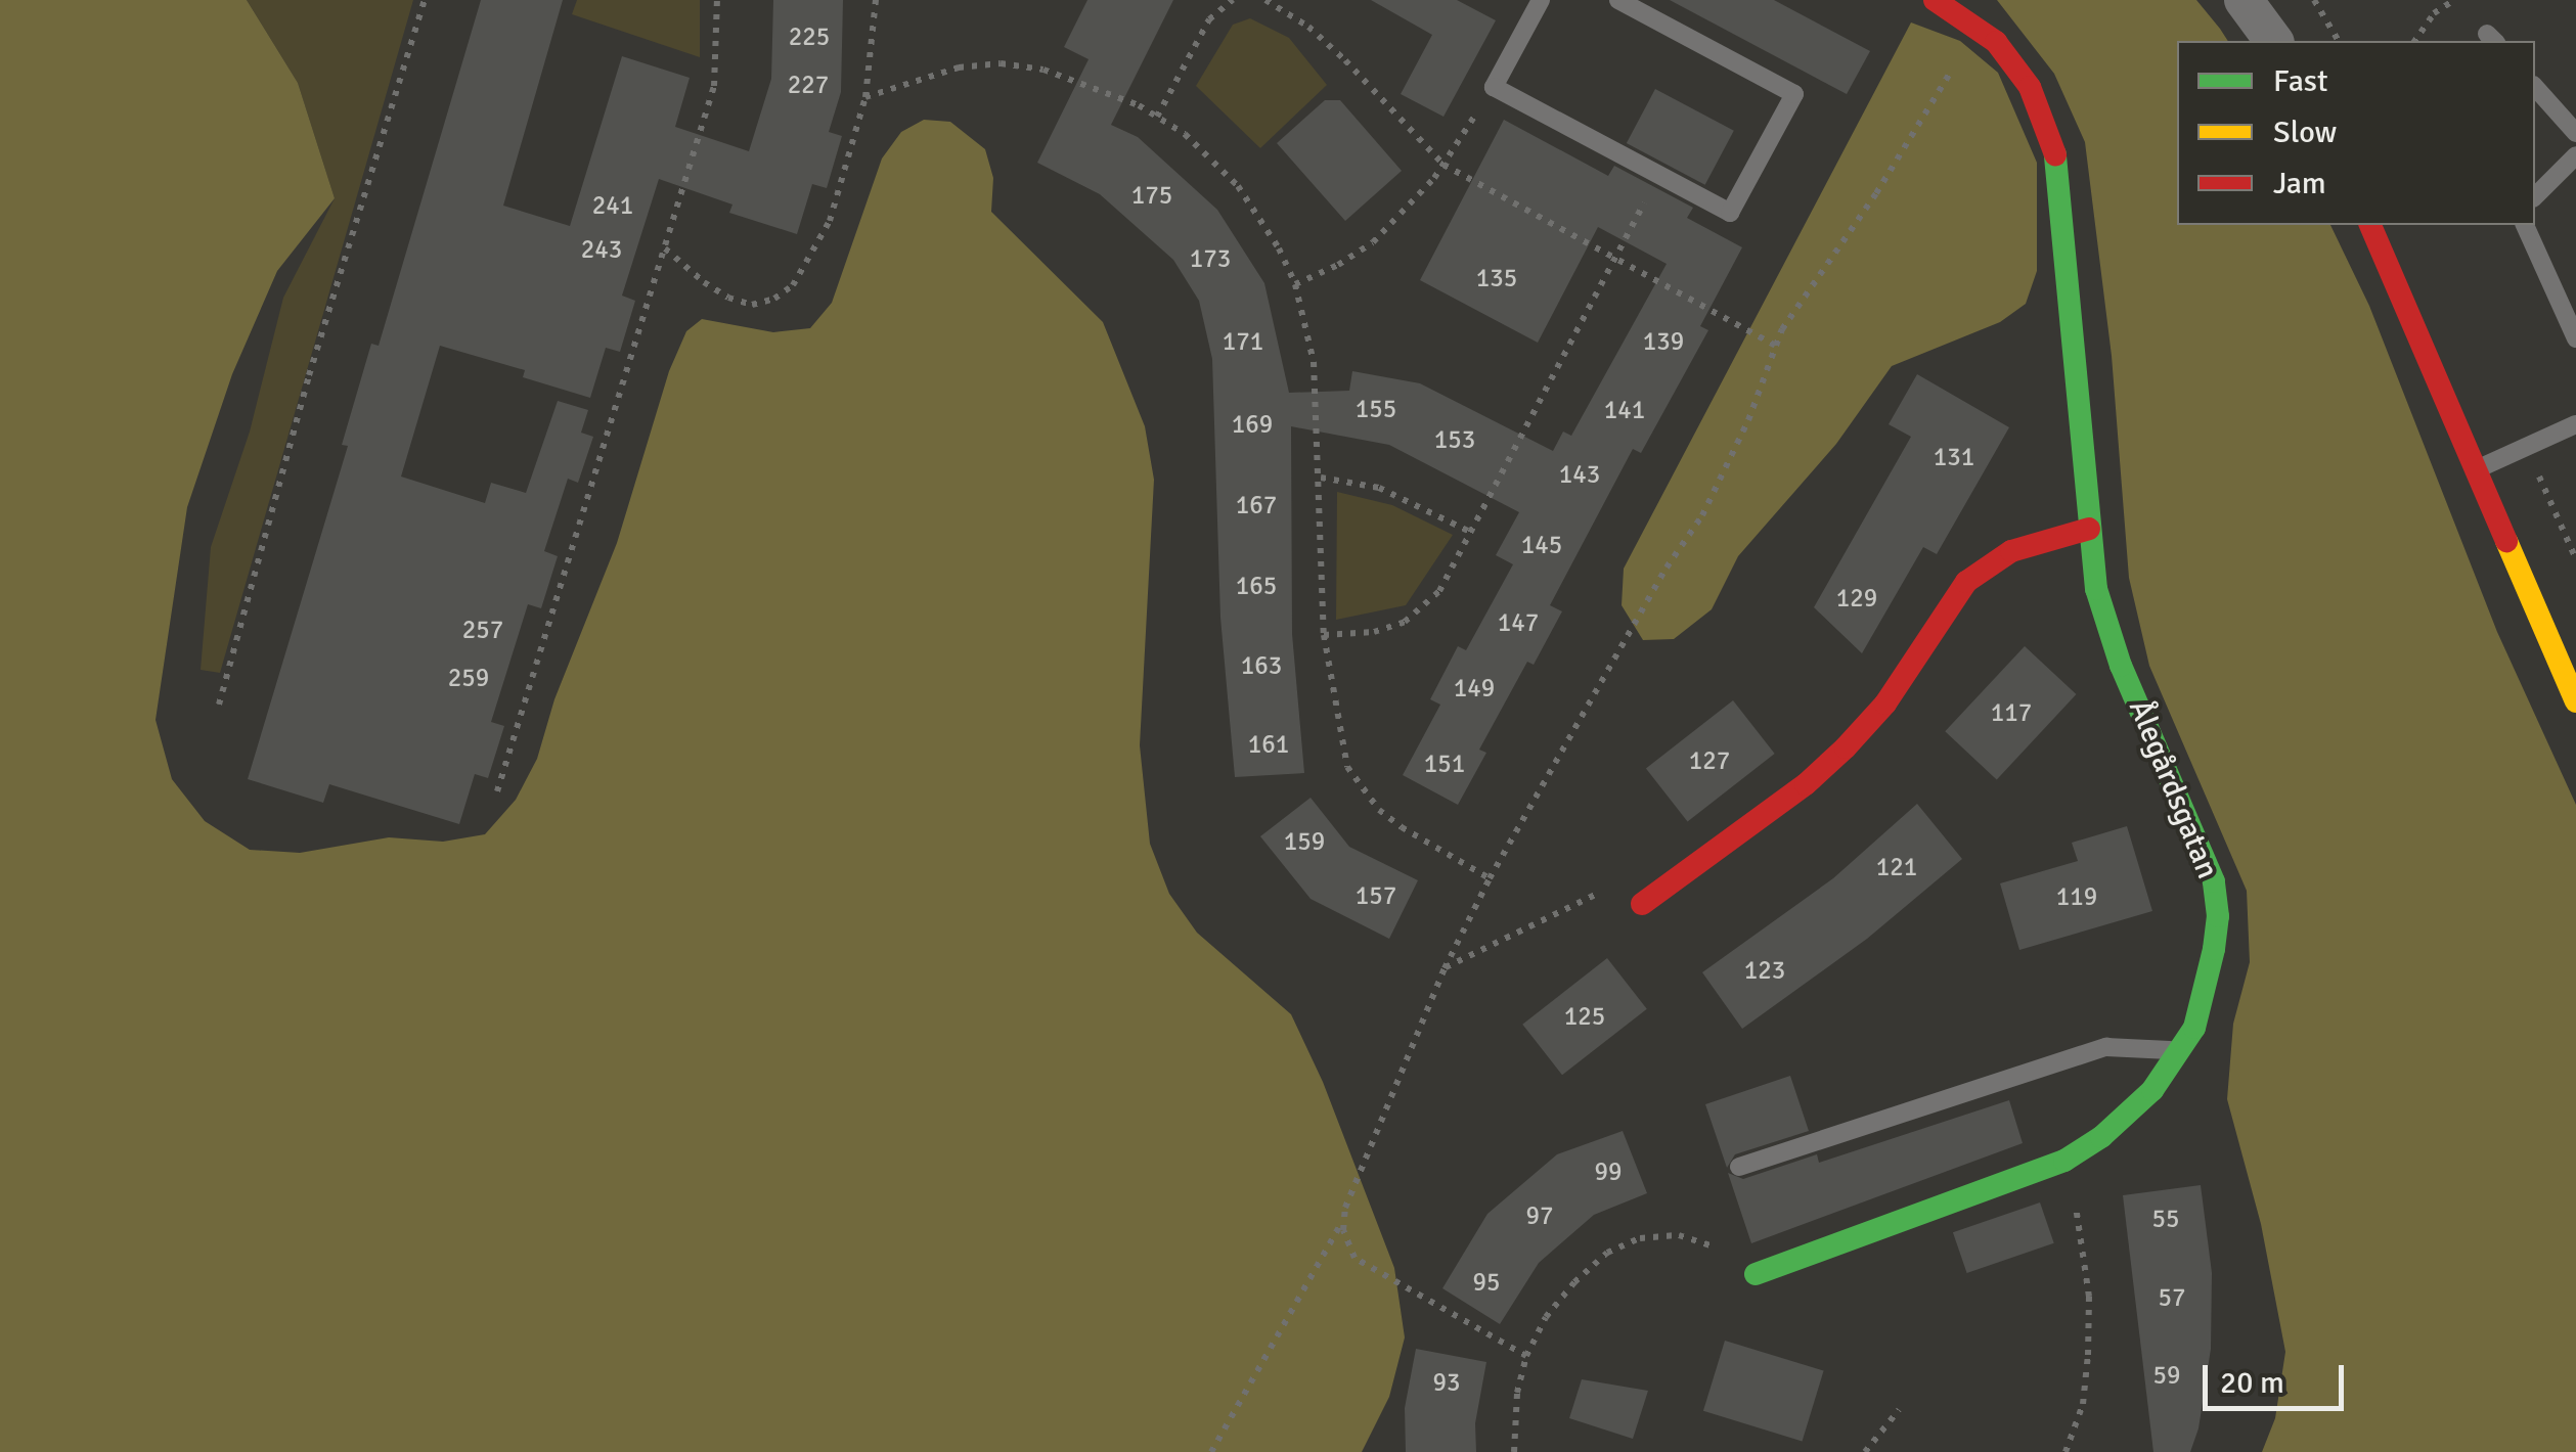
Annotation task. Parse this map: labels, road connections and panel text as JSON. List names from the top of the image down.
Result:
{
  "streets": {
    "street": ["Ålegårdsgatan"]
  },
  "house_numbers": [
    "225",
    "227",
    "175",
    "241",
    "243",
    "173",
    "135",
    "171",
    "139",
    "155",
    "141",
    "169",
    "153",
    "131",
    "143",
    "167",
    "145",
    "165",
    "129",
    "147",
    "257",
    "163",
    "259",
    "149",
    "117",
    "161",
    "127",
    "151",
    "159",
    "121",
    "157",
    "119",
    "123",
    "125",
    "99",
    "97",
    "55",
    "95",
    "57",
    "59",
    "93"
  ],
  "legend": ["Fast", "Slow", "Jam"],
  "scale_bar": "20 m"
}
